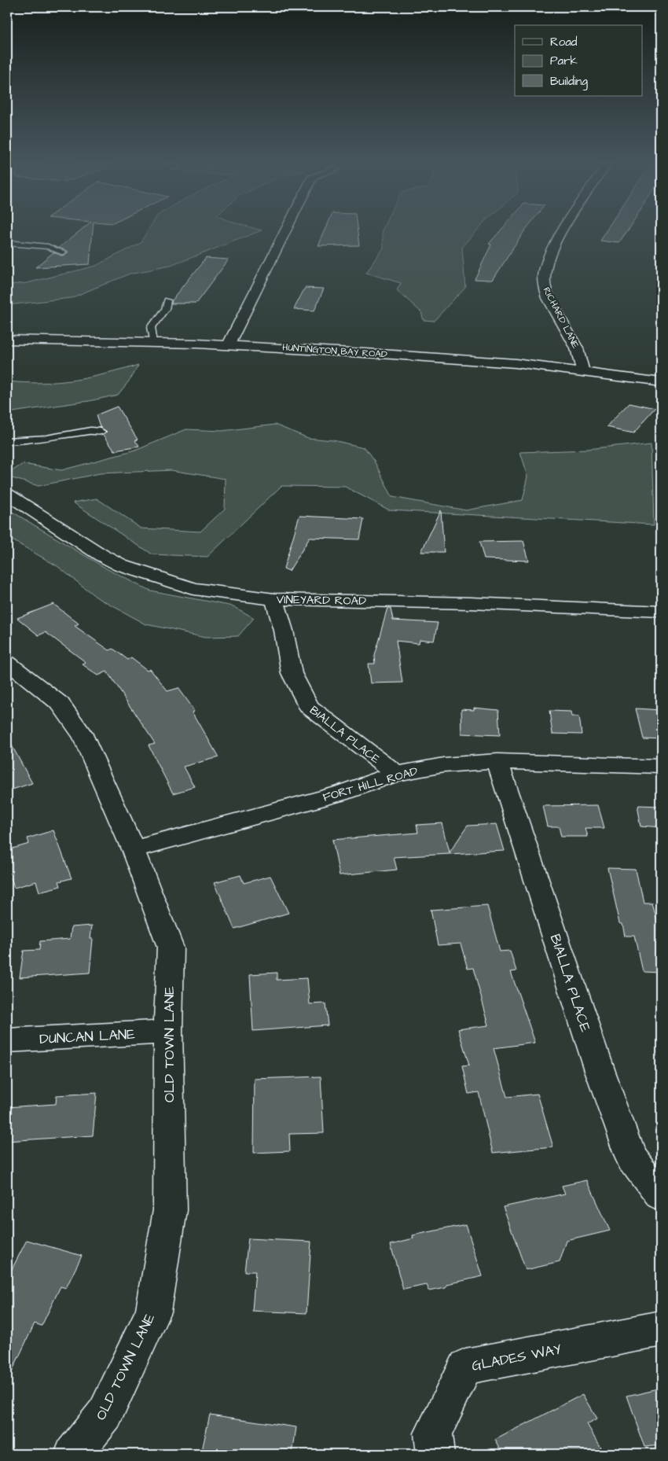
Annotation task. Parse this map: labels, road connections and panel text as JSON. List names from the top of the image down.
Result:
{
  "streets": {
    "street": [
      "RICHARD LANE",
      "HUNTINGTON BAY ROAD",
      "VINEYARD ROAD",
      "BIALLA PLACE",
      "FORT HILL ROAD",
      "DUNCAN LANE",
      "OLD TOWN LANE",
      "GLADES WAY"
    ]
  },
  "crossings": [
    ["RICHARD LANE", "HUNTINGTON BAY ROAD"],
    ["VINEYARD ROAD", "BIALLA PLACE"],
    ["BIALLA PLACE", "FORT HILL ROAD"],
    ["FORT HILL ROAD", "OLD TOWN LANE"],
    ["DUNCAN LANE", "OLD TOWN LANE"]
  ],
  "legend": ["Road", "Park", "Building"]
}
